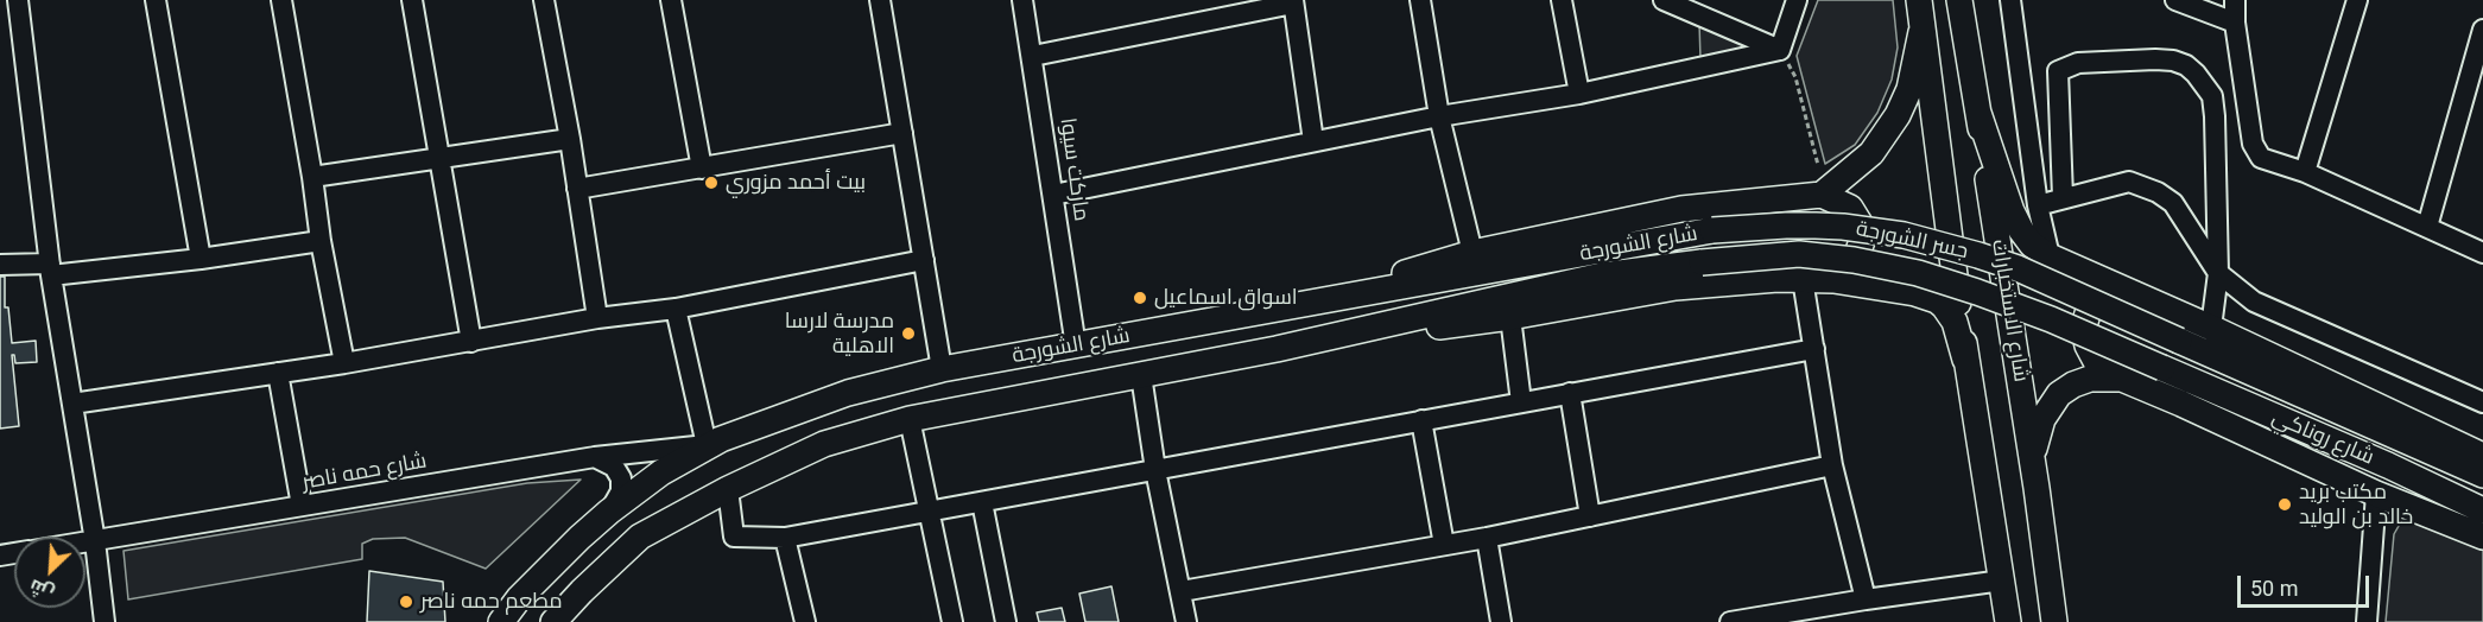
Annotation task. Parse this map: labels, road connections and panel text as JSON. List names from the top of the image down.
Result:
{
  "streets": {
    "main road": [
      "جسر الشورجة",
      "شارع الشورجة",
      "شارع الاستخبارات",
      "شارع روناكي"
    ],
    "street": ["مارکت سیوا", "شارع حمه ناصر"]
  },
  "crossings": [
    ["مارکت سیوا", "شارع الشورجة"],
    ["جسر الشورجة", "شارع الشورجة"],
    ["جسر الشورجة", "شارع روناكي"],
    ["شارع الشورجة", "شارع حمه ناصر"]
  ],
  "places": [
    "بيت أحمد مزوري",
    "اسواق اسماعيل",
    "مدرسة لارسا الاهلية",
    "مكتب بريد خالد بن الوليد",
    "مطعم حمه ناصر"
  ],
  "scale_bar": "50 m",
  "north": "bottom left"
}
